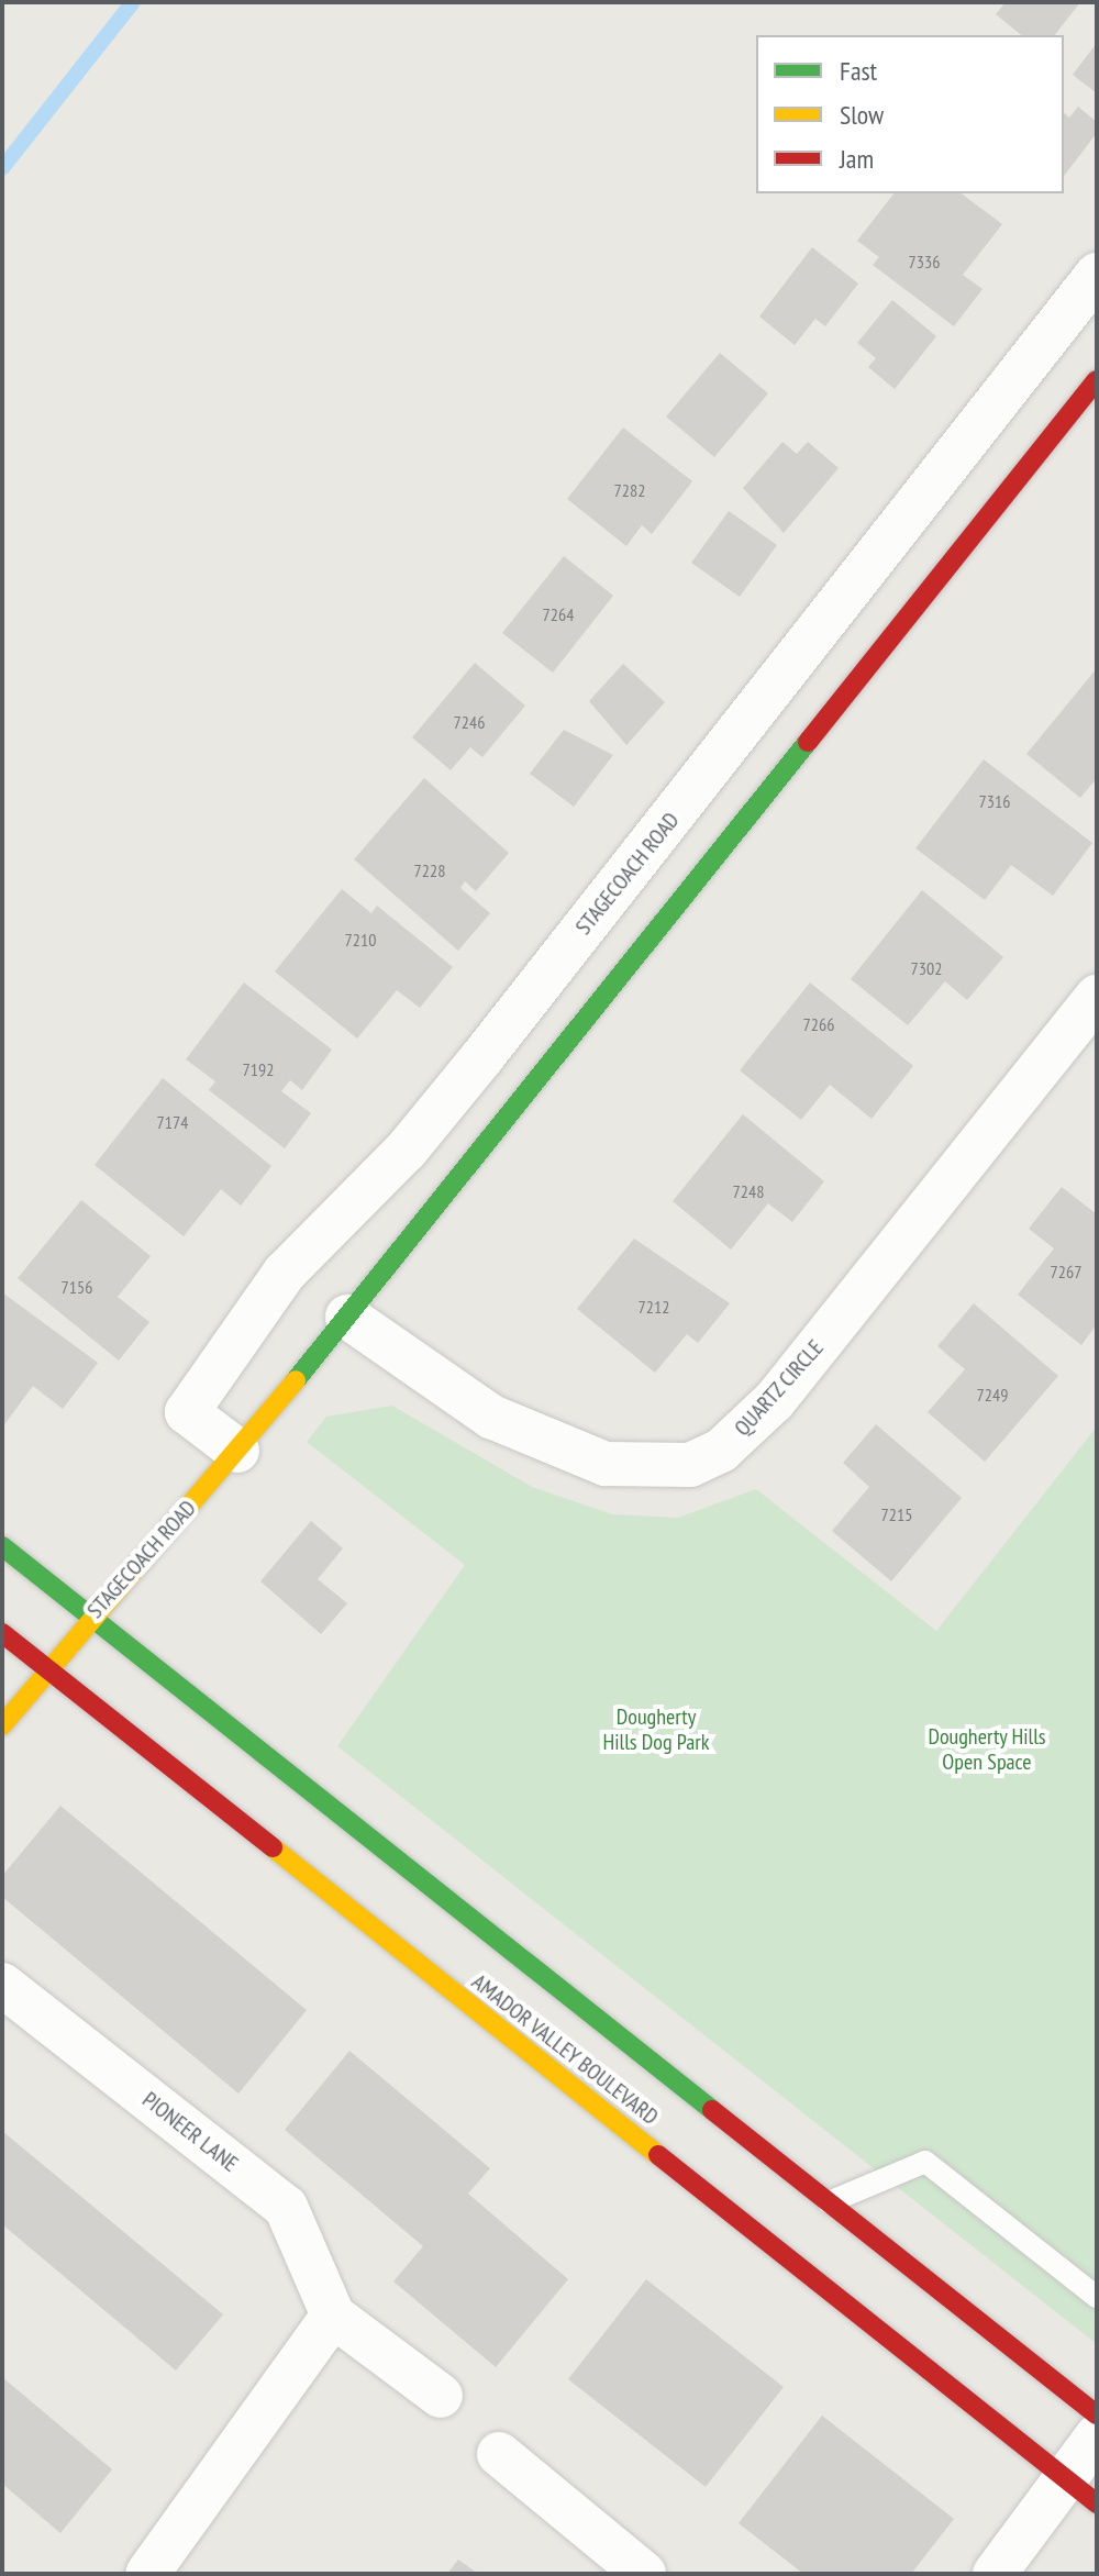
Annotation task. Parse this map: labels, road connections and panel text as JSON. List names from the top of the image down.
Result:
{
  "streets": {
    "street": [
      "STAGECOACH ROAD",
      "QUARTZ CIRCLE",
      "AMADOR VALLEY BOULEVARD",
      "PIONEER LANE"
    ]
  },
  "crossings": [
    ["STAGECOACH ROAD", "QUARTZ CIRCLE"],
    ["STAGECOACH ROAD", "AMADOR VALLEY BOULEVARD"]
  ],
  "parks": ["Dougherty Hills Dog Park", "Dougherty Hills Open Space"],
  "house_numbers": [
    "7336",
    "7282",
    "7264",
    "7246",
    "7316",
    "7228",
    "7210",
    "7302",
    "7266",
    "7192",
    "7174",
    "7248",
    "7267",
    "7156",
    "7212",
    "7249",
    "7215"
  ],
  "legend": ["Fast", "Slow", "Jam"]
}
